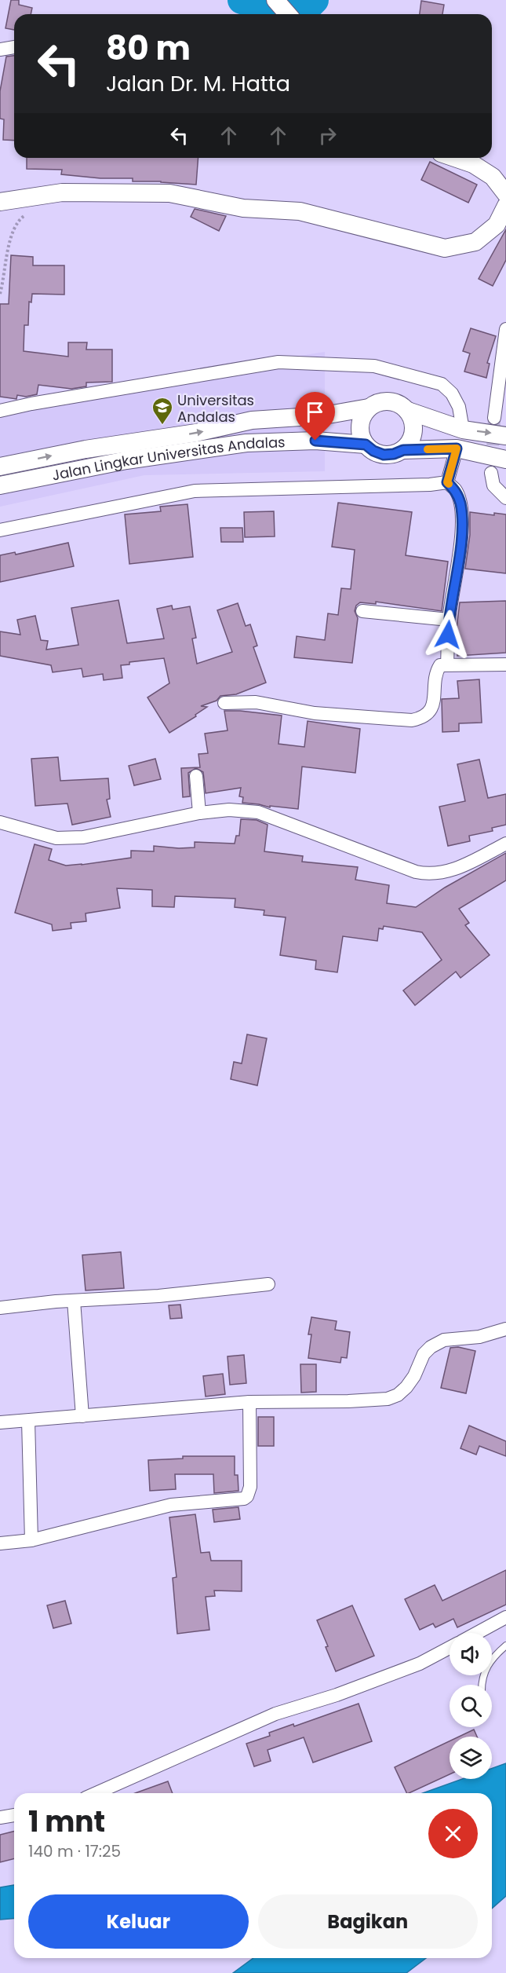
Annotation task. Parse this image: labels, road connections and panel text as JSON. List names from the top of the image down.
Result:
{
  "streets": {
    "street": ["Jalan Lingkar Universitas Andalas"]
  },
  "places": {
    "school or university": ["Universitas Andalas"]
  },
  "page": {
    "turn": ["80 m", "Jalan Dr. M. Hatta"],
    "heading": ["1 mnt", "140 m · 17:25"],
    "buttons": ["Keluar", "Bagikan"]
  }
}
